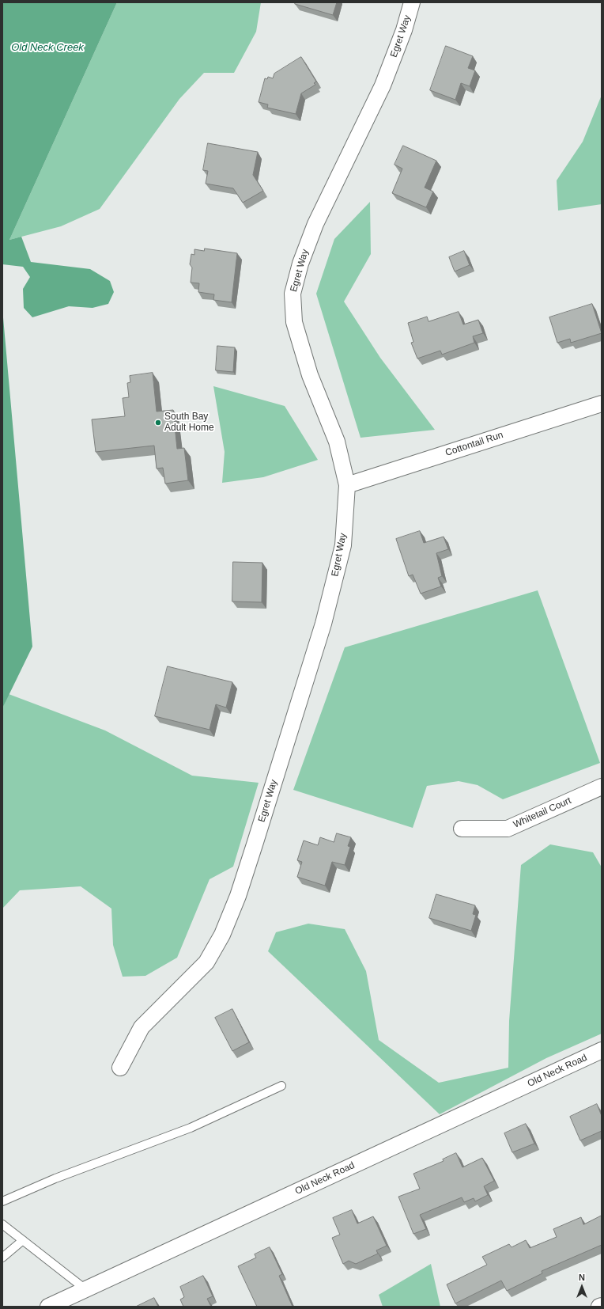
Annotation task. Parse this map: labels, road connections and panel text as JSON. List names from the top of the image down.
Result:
{
  "streets": {
    "street": [
      "Egret Way",
      "Cottontail Run",
      "Whitetail Court",
      "Old Neck Road"
    ]
  },
  "crossings": [
    ["Egret Way", "Cottontail Run"]
  ],
  "water": ["Old Neck Creek"],
  "places": ["South Bay Adult Home"],
  "north": "top"
}
